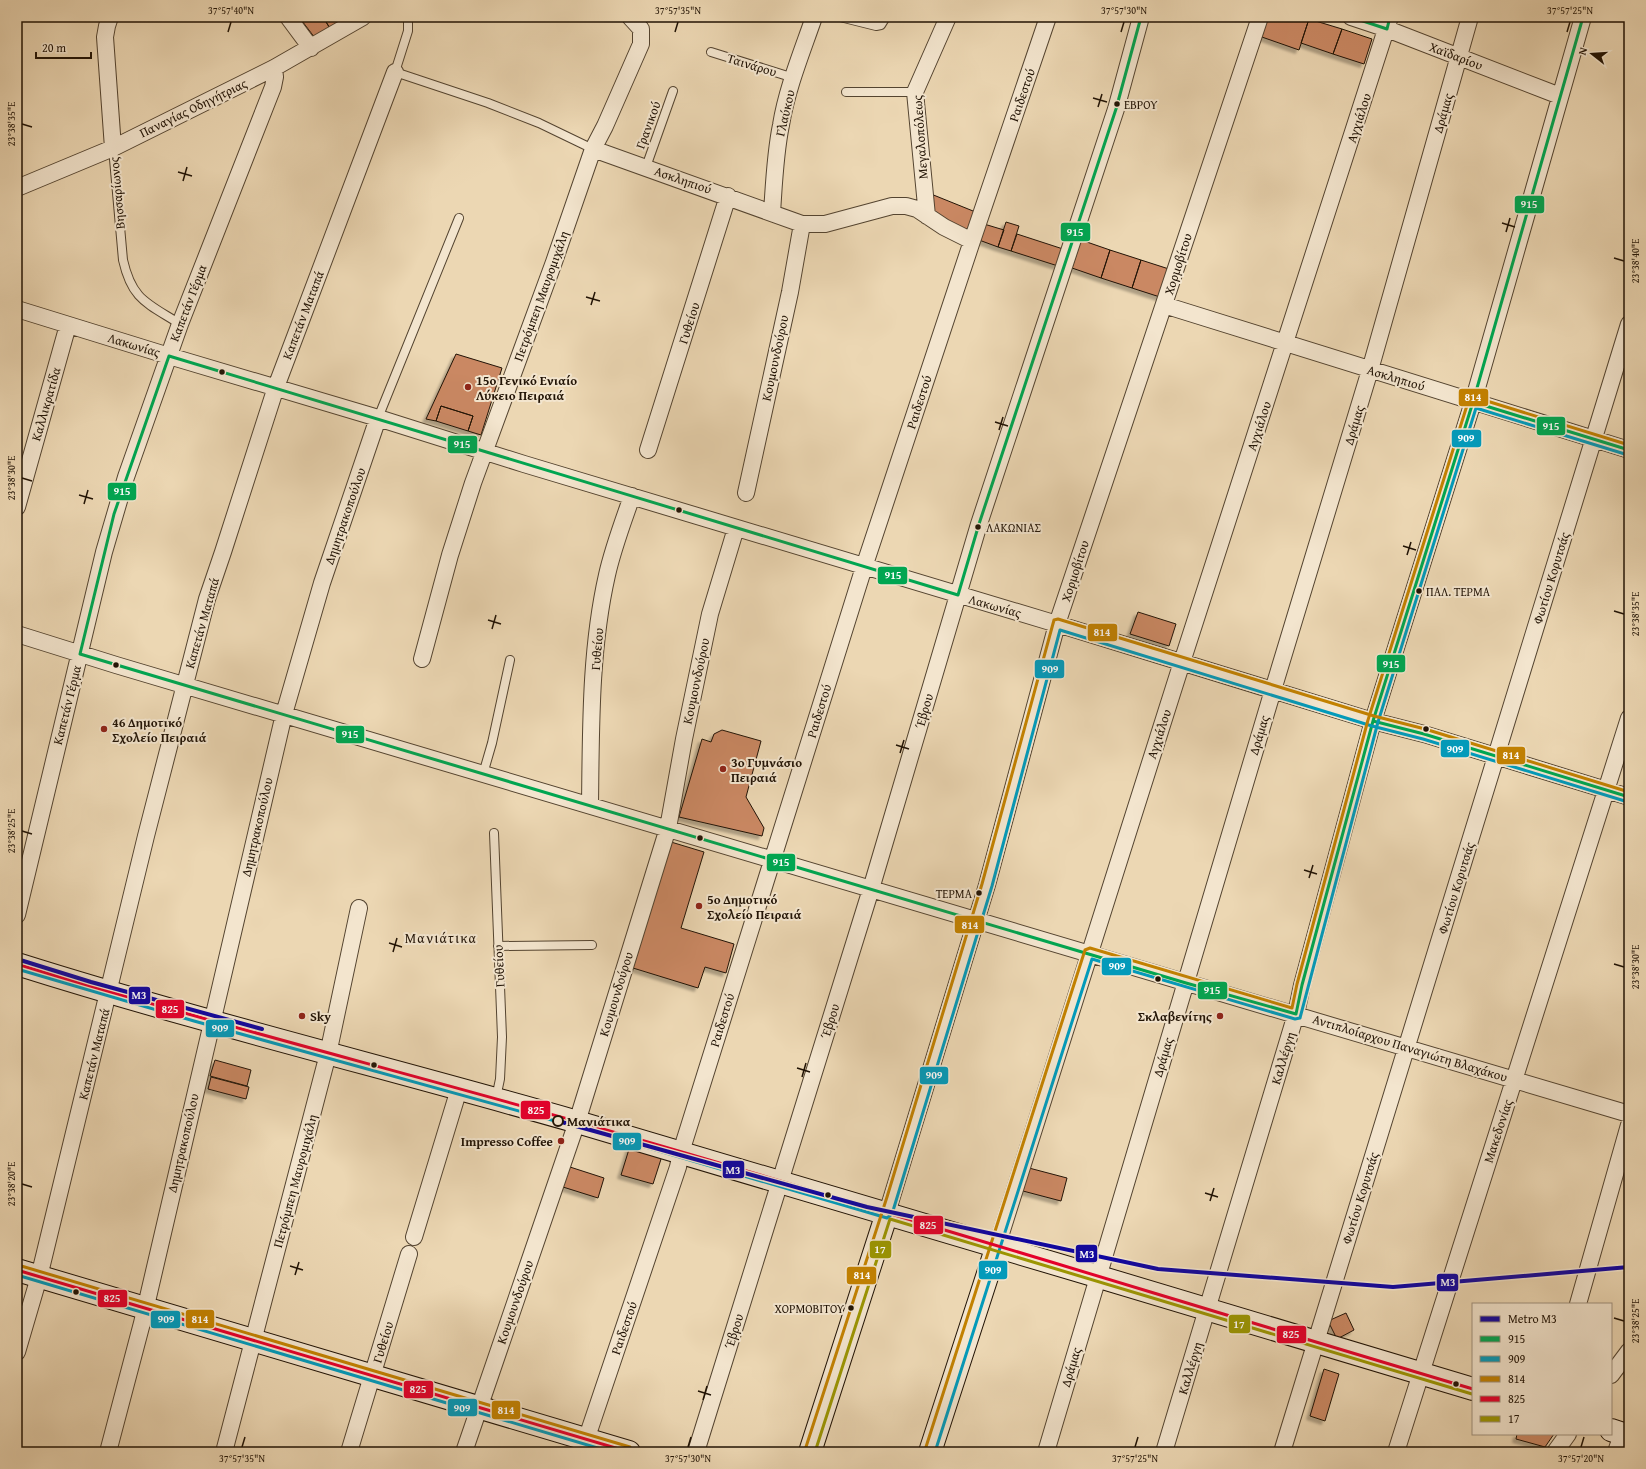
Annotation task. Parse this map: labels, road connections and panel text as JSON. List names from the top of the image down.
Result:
{
  "streets": {
    "street": [
      "Χαϊδαρίου",
      "Ραιδεστού",
      "Παναγίας Οδηγήτριας",
      "Γλαύκου",
      "Δράμας",
      "Αγχιάλου",
      "Μεγαλοπόλεως",
      "Ασκληπιού",
      "Βησσαρίωνος",
      "Χορμοβίτου",
      "Πετρόμπεη Μαυρομιχάλη",
      "Καπετάν Γέρμα",
      "Καπετάν Ματαπά",
      "Γυθείου",
      "Λακωνίας",
      "Κουμουνδούρου",
      "Καλλικρατίδα",
      "Δημητρακοπούλου",
      "Φωτίου Κορυτσάς",
      "Έβρου",
      "Αντιπλοίαρχου Παναγιώτη Βλαχάκου",
      "Καλλέργη",
      "Μακεδονίας"
    ],
    "lane": ["Ταινάρου", "Γρανικού"]
  },
  "crossings": [
    ["Χαϊδαρίου", "Δράμας"],
    ["Χαϊδαρίου", "Αγχιάλου"],
    ["Χαϊδαρίου", "Καλλέργη"],
    ["Ταινάρου", "Γλαύκου"],
    ["Ραιδεστού", "Ασκληπιού"],
    ["Ραιδεστού", "Λακωνίας"],
    ["Ραιδεστού", "Αντιπλοίαρχου Παναγιώτη Βλαχάκου"],
    ["Παναγίας Οδηγήτριας", "Βησσαρίωνος"],
    ["Παναγίας Οδηγήτριας", "Καπετάν Γέρμα"],
    ["Γλαύκου", "Ασκληπιού"],
    ["Δράμας", "Ασκληπιού"],
    ["Δράμας", "Λακωνίας"],
    ["Δράμας", "Αντιπλοίαρχου Παναγιώτη Βλαχάκου"],
    ["Αγχιάλου", "Ασκληπιού"],
    ["Αγχιάλου", "Λακωνίας"],
    ["Αγχιάλου", "Αντιπλοίαρχου Παναγιώτη Βλαχάκου"],
    ["Γρανικού", "Ασκληπιού"],
    ["Μεγαλοπόλεως", "Ασκληπιού"],
    ["Ασκληπιού", "Χορμοβίτου"],
    ["Ασκληπιού", "Πετρόμπεη Μαυρομιχάλη"],
    ["Ασκληπιού", "Καπετάν Ματαπά"],
    ["Ασκληπιού", "Γυθείου"],
    ["Ασκληπιού", "Κουμουνδούρου"],
    ["Ασκληπιού", "Φωτίου Κορυτσάς"],
    ["Ασκληπιού", "Καλλέργη"],
    ["Βησσαρίωνος", "Καπετάν Γέρμα"],
    ["Χορμοβίτου", "Λακωνίας"],
    ["Χορμοβίτου", "Αντιπλοίαρχου Παναγιώτη Βλαχάκου"],
    ["Πετρόμπεη Μαυρομιχάλη", "Λακωνίας"],
    ["Καπετάν Γέρμα", "Λακωνίας"],
    ["Καπετάν Γέρμα", "Αντιπλοίαρχου Παναγιώτη Βλαχάκου"],
    ["Καπετάν Ματαπά", "Λακωνίας"],
    ["Καπετάν Ματαπά", "Αντιπλοίαρχου Παναγιώτη Βλαχάκου"],
    ["Γυθείου", "Λακωνίας"],
    ["Γυθείου", "Αντιπλοίαρχου Παναγιώτη Βλαχάκου"],
    ["Λακωνίας", "Κουμουνδούρου"],
    ["Λακωνίας", "Καλλικρατίδα"],
    ["Λακωνίας", "Δημητρακοπούλου"],
    ["Λακωνίας", "Φωτίου Κορυτσάς"],
    ["Λακωνίας", "Έβρου"],
    ["Λακωνίας", "Καλλέργη"],
    ["Λακωνίας", "Μακεδονίας"],
    ["Κουμουνδούρου", "Αντιπλοίαρχου Παναγιώτη Βλαχάκου"],
    ["Δημητρακοπούλου", "Αντιπλοίαρχου Παναγιώτη Βλαχάκου"],
    ["Φωτίου Κορυτσάς", "Αντιπλοίαρχου Παναγιώτη Βλαχάκου"],
    ["Έβρου", "Αντιπλοίαρχου Παναγιώτη Βλαχάκου"],
    ["Αντιπλοίαρχου Παναγιώτη Βλαχάκου", "Καλλέργη"],
    ["Αντιπλοίαρχου Παναγιώτη Βλαχάκου", "Μακεδονίας"]
  ],
  "districts": ["Μανιάτικα"],
  "places": [
    "ΕΒΡΟΥ",
    "15ο Γενικό Ενιαίο Λύκειο Πειραιά",
    "ΛΑΚΩΝΙΑΣ",
    "ΠΑΛ. ΤΕΡΜΑ",
    "46 Δημοτικό Σχολείο Πειραιά",
    "3ο Γυμνάσιο Πειραιά",
    "ΤΕΡΜΑ",
    "5ο Δημοτικό Σχολείο Πειραιά",
    "Sky",
    "Σκλαβενίτης",
    "Μανιάτικα",
    "Impresso Coffee",
    "ΧΟΡΜΟΒΙΤΟΥ"
  ],
  "lines": [
    "transit line 915",
    "transit line 814",
    "transit line 909",
    "metro line Μ3",
    "transit line 825",
    "transit line 17"
  ],
  "legend": [
    "Metro Μ3",
    "915",
    "909",
    "814",
    "825",
    "17"
  ],
  "scale_bar": "20 m",
  "north": "left",
  "coordinates": [
    "37°57'40\"N",
    "37°57'35\"N",
    "37°57'30\"N",
    "37°57'25\"N",
    "23°38'35\"E",
    "23°38'40\"E",
    "23°38'30\"E",
    "23°38'25\"E",
    "23°38'20\"E",
    "37°57'20\"N"
  ]
}
